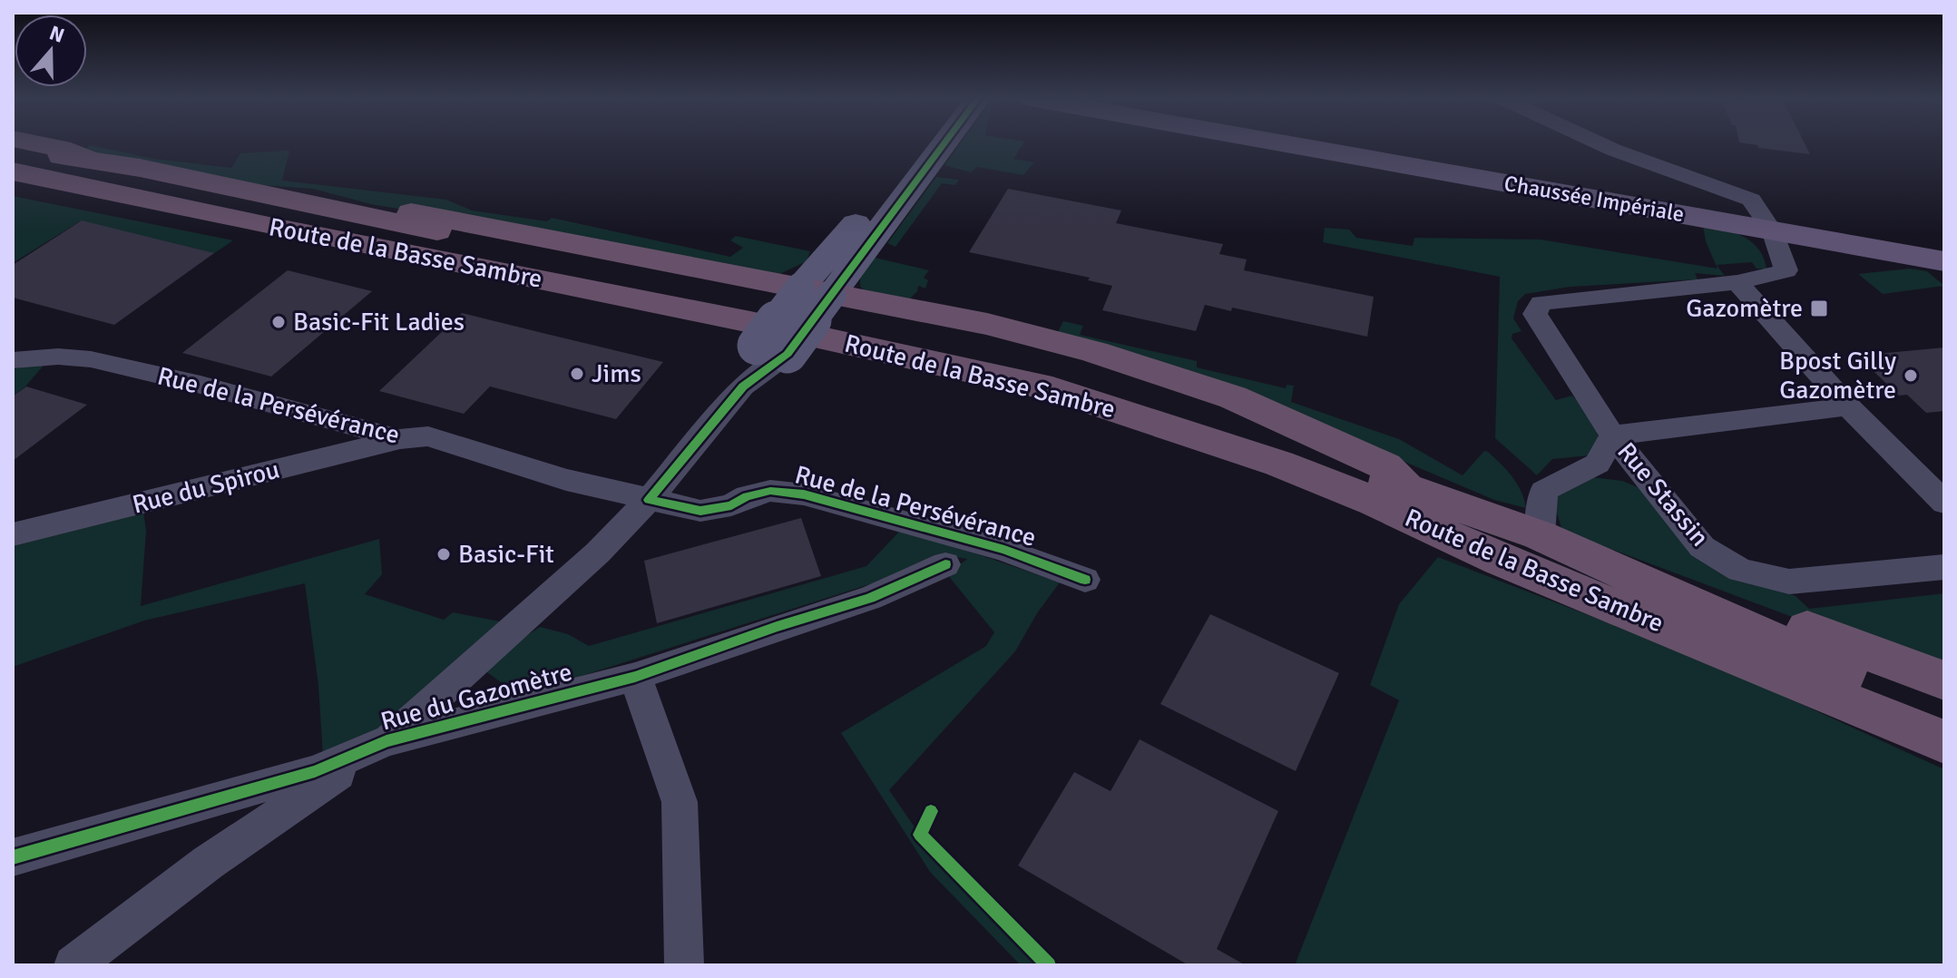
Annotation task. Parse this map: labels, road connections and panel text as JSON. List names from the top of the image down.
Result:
{
  "streets": {
    "highway": ["Route de la Basse Sambre"],
    "main road": ["Chaussée Impériale"],
    "street": [
      "Rue de la Persévérance",
      "Rue du Spirou",
      "Rue Stassin",
      "Rue du Gazomètre"
    ]
  },
  "crossings": [
    ["Rue de la Persévérance", "Rue du Spirou"]
  ],
  "places": {
    "transit": ["Gazomètre"],
    "other": [
      "Basic-Fit Ladies",
      "Jims",
      "Bpost Gilly Gazomètre",
      "Basic-Fit"
    ]
  },
  "north": "top"
}
